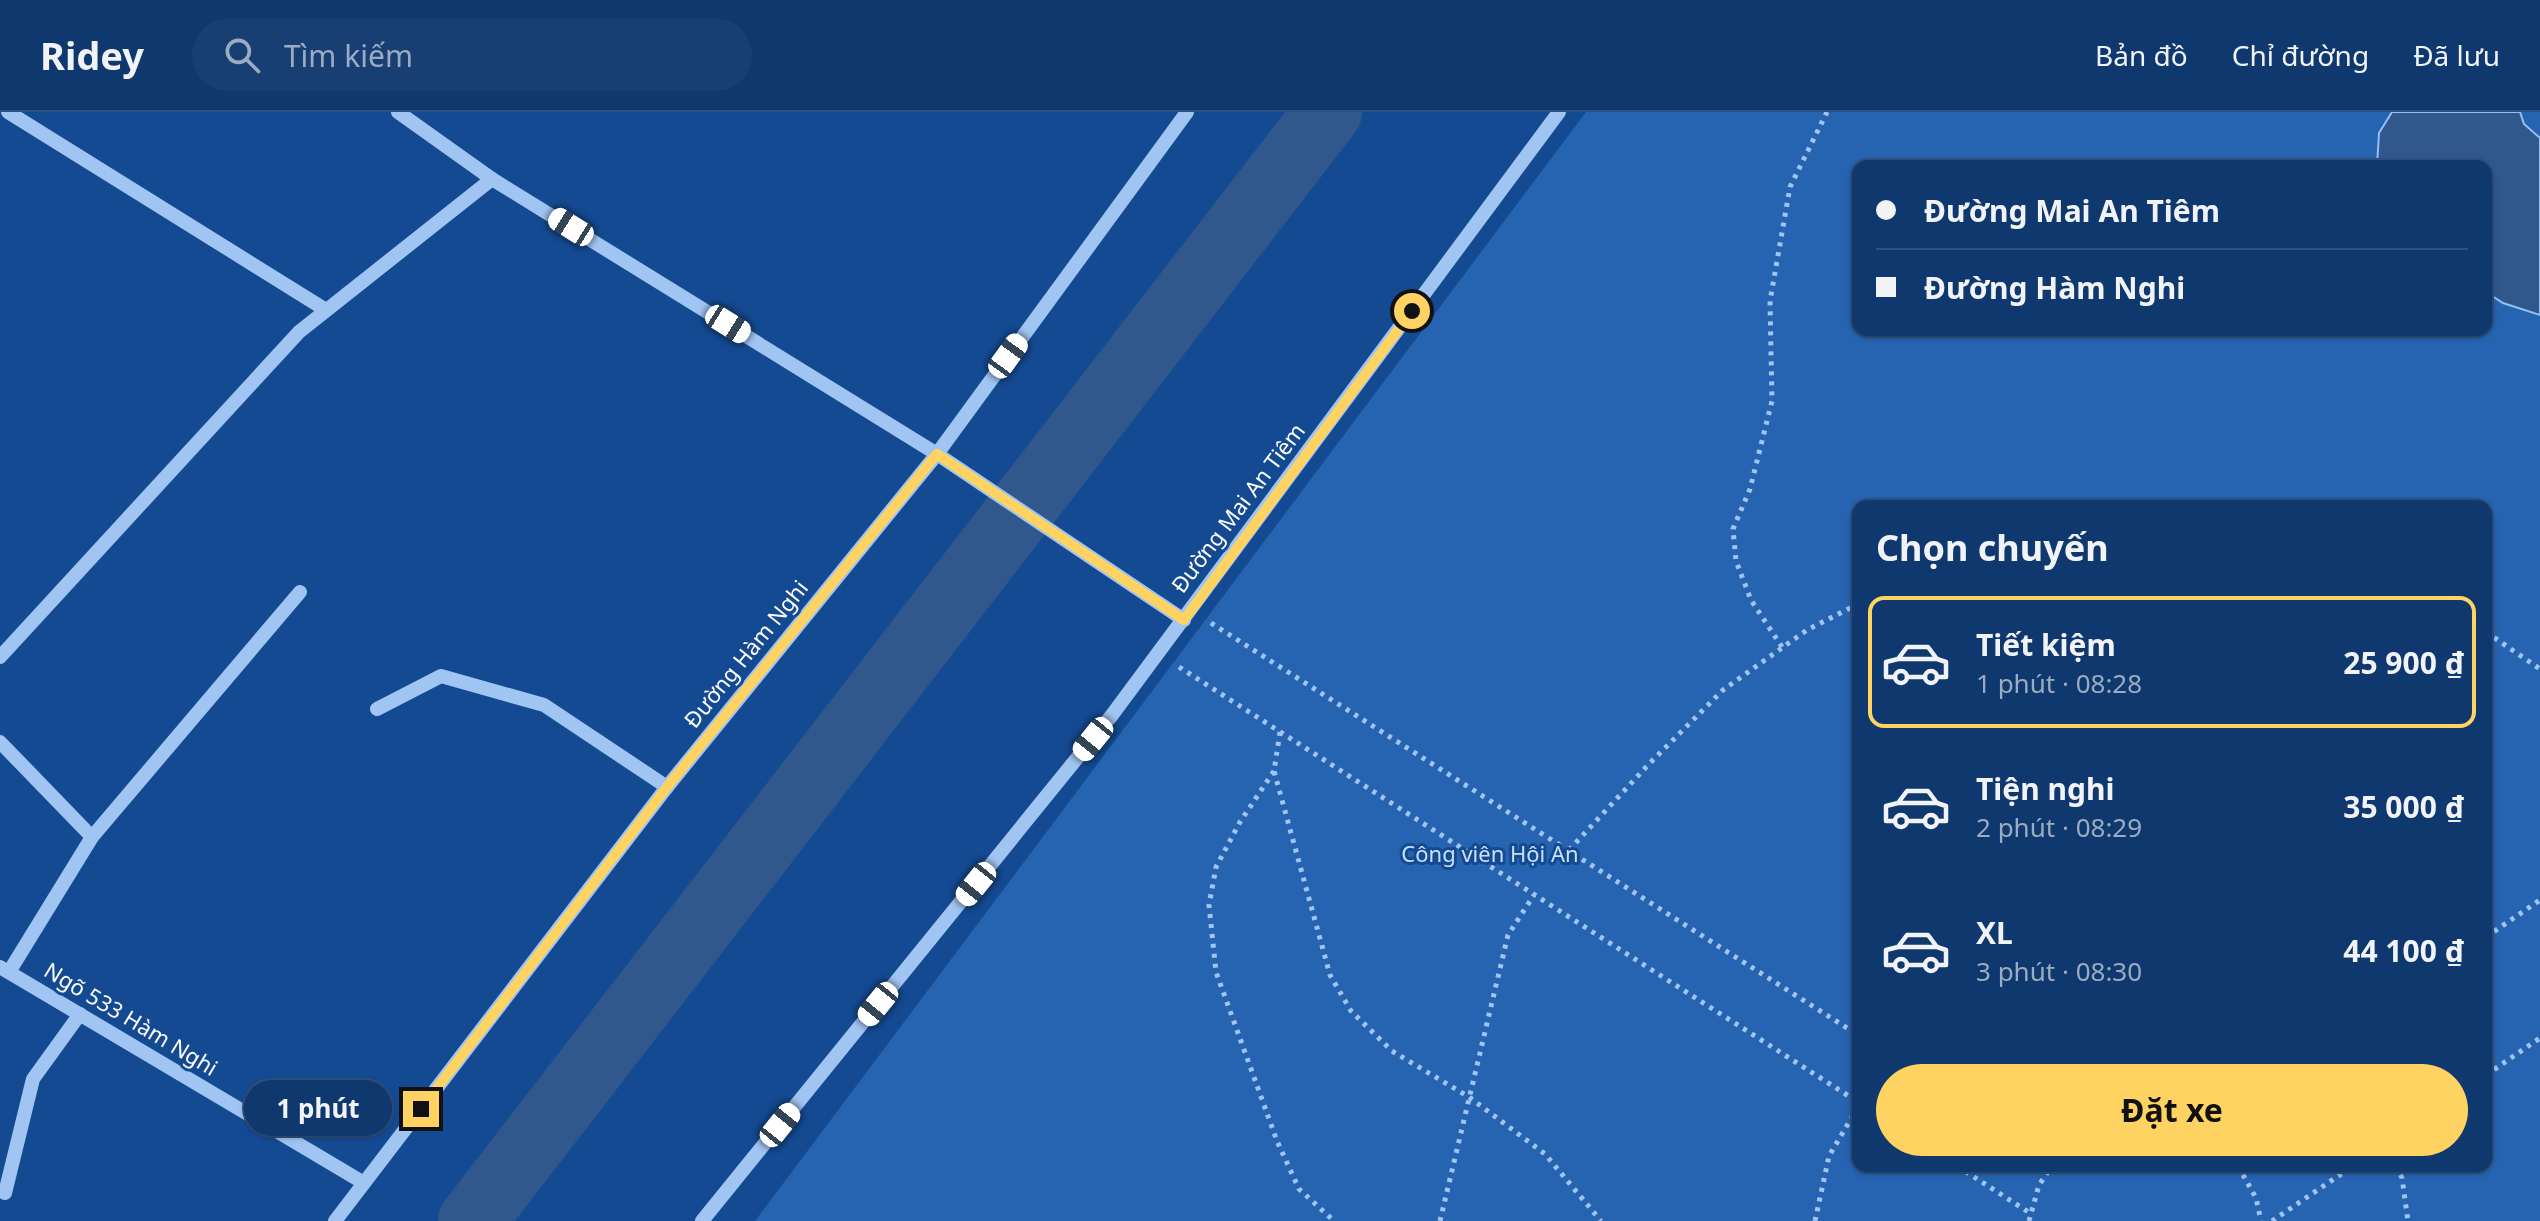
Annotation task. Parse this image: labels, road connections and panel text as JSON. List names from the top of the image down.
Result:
{
  "streets": {
    "street": ["Đường Mai An Tiêm", "Đường Hàm Nghi", "Ngõ 533 Hàm Nghi"]
  },
  "crossings": [
    ["Đường Hàm Nghi", "Ngõ 533 Hàm Nghi"]
  ],
  "parks": ["Công viên Hội An"],
  "page": {
    "header": "Ridey",
    "search": "Tìm kiếm",
    "nav": ["Bản đồ", "Chỉ đường", "Đã lưu"],
    "banner": ["Đường Mai An Tiêm", "Đường Hàm Nghi"],
    "heading": "Chọn chuyến",
    "list": [
      {
        "name": "Tiết kiệm",
        "note": "1 phút · 08:28",
        "value": "25 900 ₫"
      },
      {
        "name": "Tiện nghi",
        "note": "2 phút · 08:29",
        "value": "35 000 ₫"
      },
      {
        "name": "XL",
        "note": "3 phút · 08:30",
        "value": "44 100 ₫"
      }
    ],
    "buttons": "Đặt xe",
    "bubble": "1 phút"
  }
}
